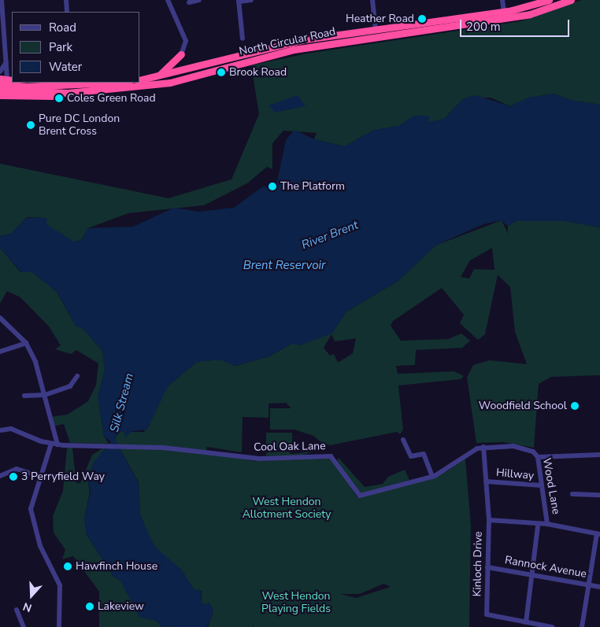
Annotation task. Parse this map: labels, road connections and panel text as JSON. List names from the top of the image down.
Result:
{
  "streets": {
    "highway": ["North Circular Road"],
    "street": [
      "Cool Oak Lane",
      "Hillway",
      "Wood Lane",
      "Kinloch Drive",
      "Rannock Avenue"
    ]
  },
  "crossings": [
    ["Cool Oak Lane", "Wood Lane"],
    ["Cool Oak Lane", "Kinloch Drive"],
    ["Hillway", "Wood Lane"],
    ["Hillway", "Kinloch Drive"],
    ["Kinloch Drive", "Rannock Avenue"]
  ],
  "water": ["River Brent", "Brent Reservoir", "Silk Stream"],
  "parks": ["West Hendon Allotment Society", "West Hendon Playing Fields"],
  "places": [
    "Heather Road",
    "Brook Road",
    "Coles Green Road",
    "Pure DC London Brent Cross",
    "The Platform",
    "Woodfield School",
    "3 Perryfield Way",
    "Hawfinch House",
    "Lakeview"
  ],
  "legend": ["Road", "Park", "Water"],
  "scale_bar": "200 m",
  "north": "bottom"
}
